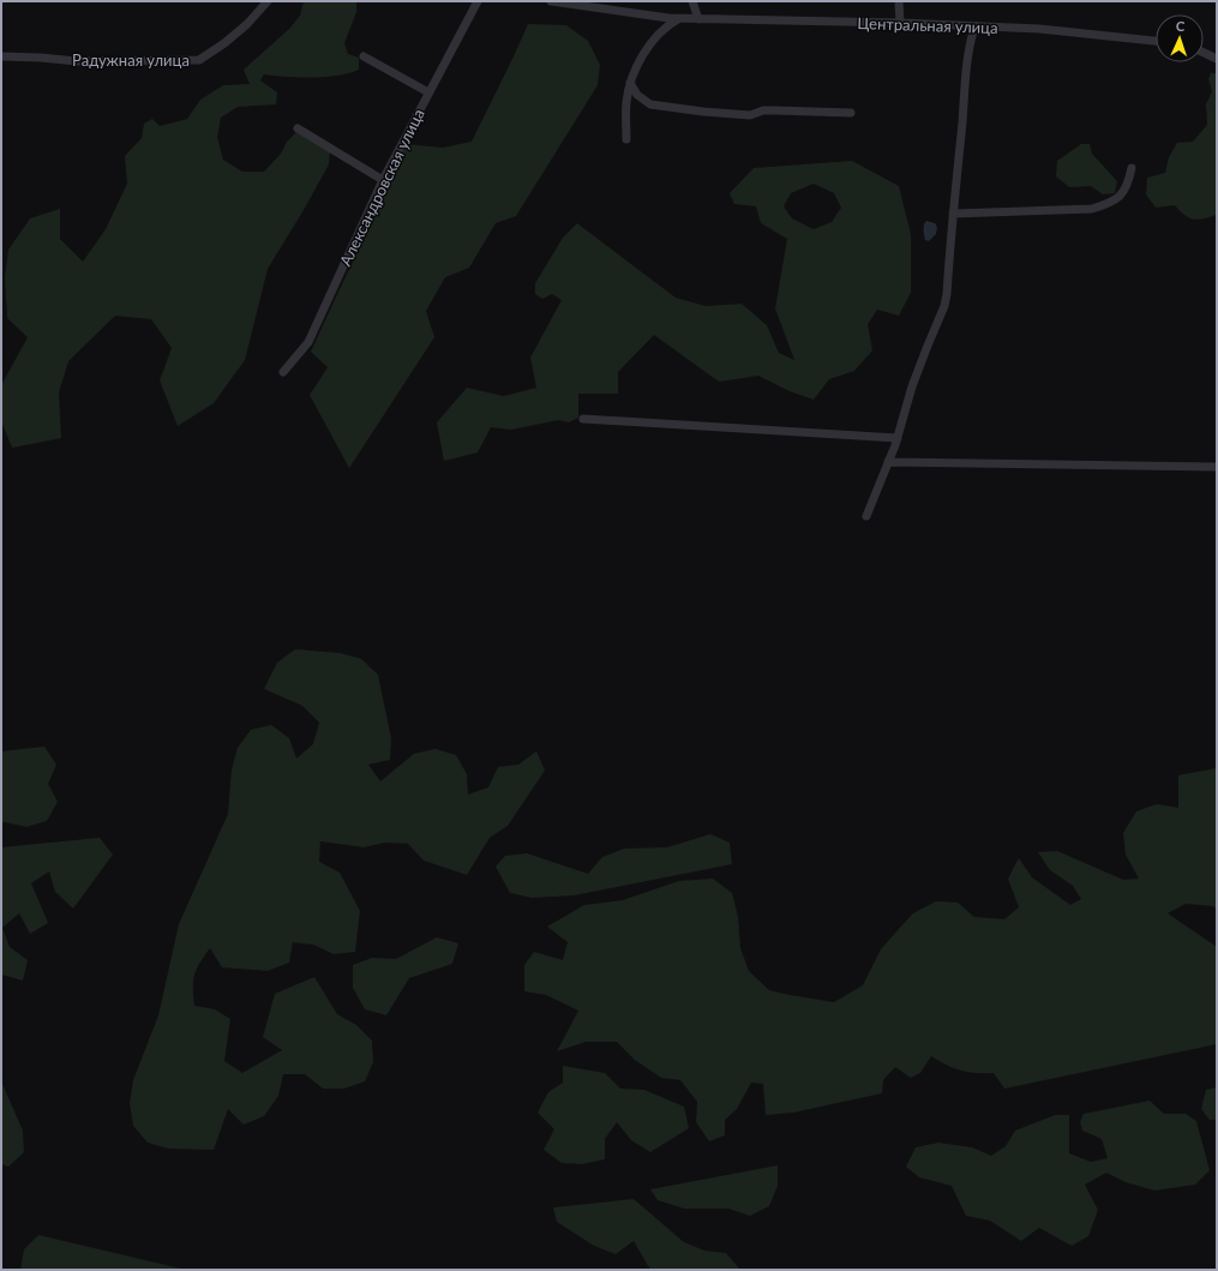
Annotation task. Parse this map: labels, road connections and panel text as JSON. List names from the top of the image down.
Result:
{
  "streets": {
    "street": ["Центральная улица", "Радужная улица", "Александровская улица"]
  },
  "north": "top"
}
